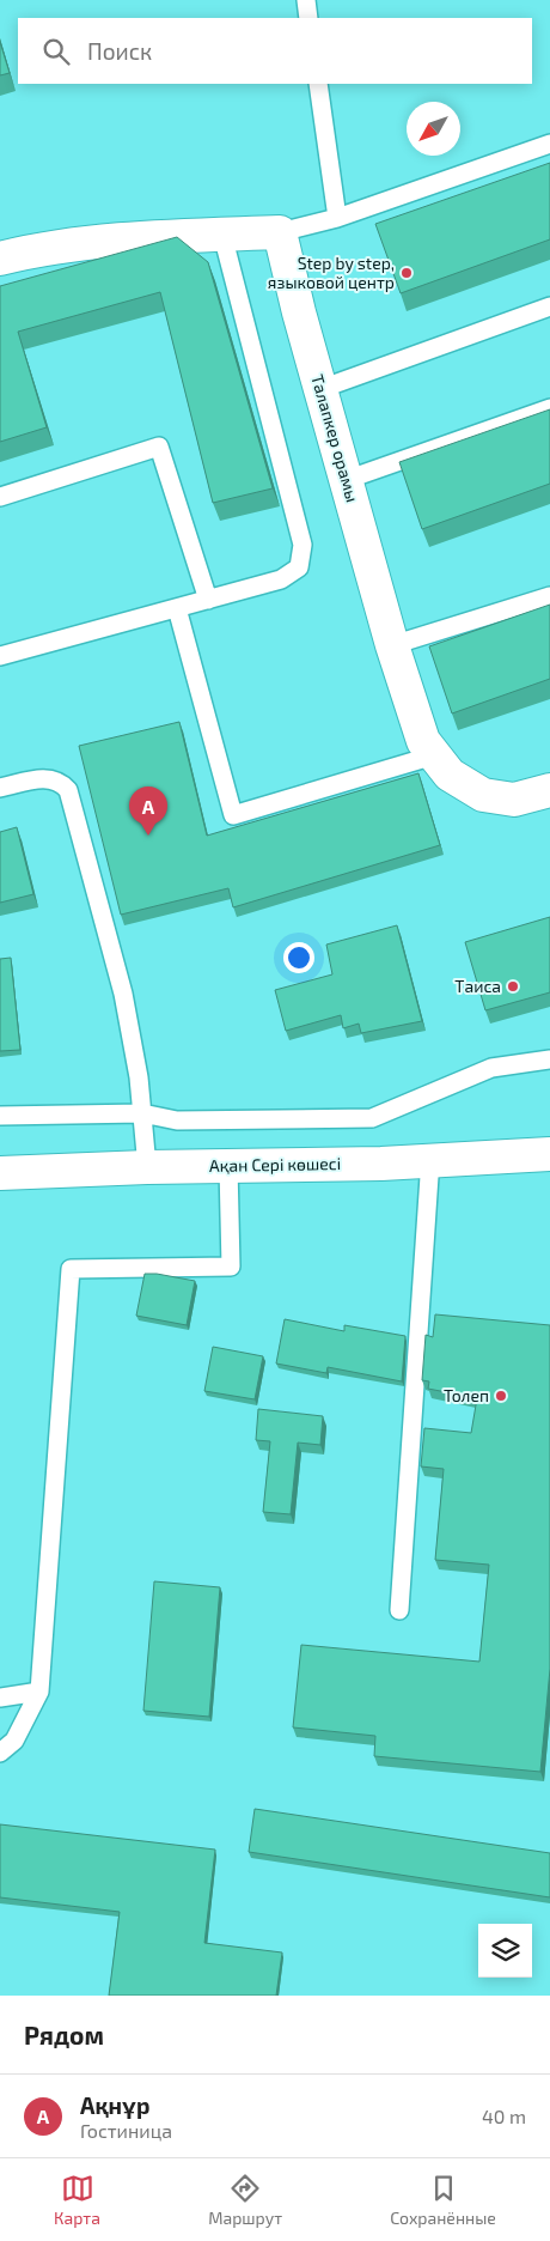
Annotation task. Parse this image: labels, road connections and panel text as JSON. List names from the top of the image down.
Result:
{
  "streets": {
    "street": ["Талапкер орамы", "Ақан Сері көшесі"]
  },
  "places": ["Step by step, языковой центр", "Таиса", "Толеп"],
  "north": "bottom left",
  "page": {
    "search": "Поиск",
    "pins": "A",
    "heading": "Рядом",
    "list": [
      {
        "mark": "A",
        "name": "Ақнұр",
        "note": "Гостиница",
        "value": "40 m"
      }
    ],
    "nav": ["Карта", "Маршрут", "Сохранённые"]
  }
}
